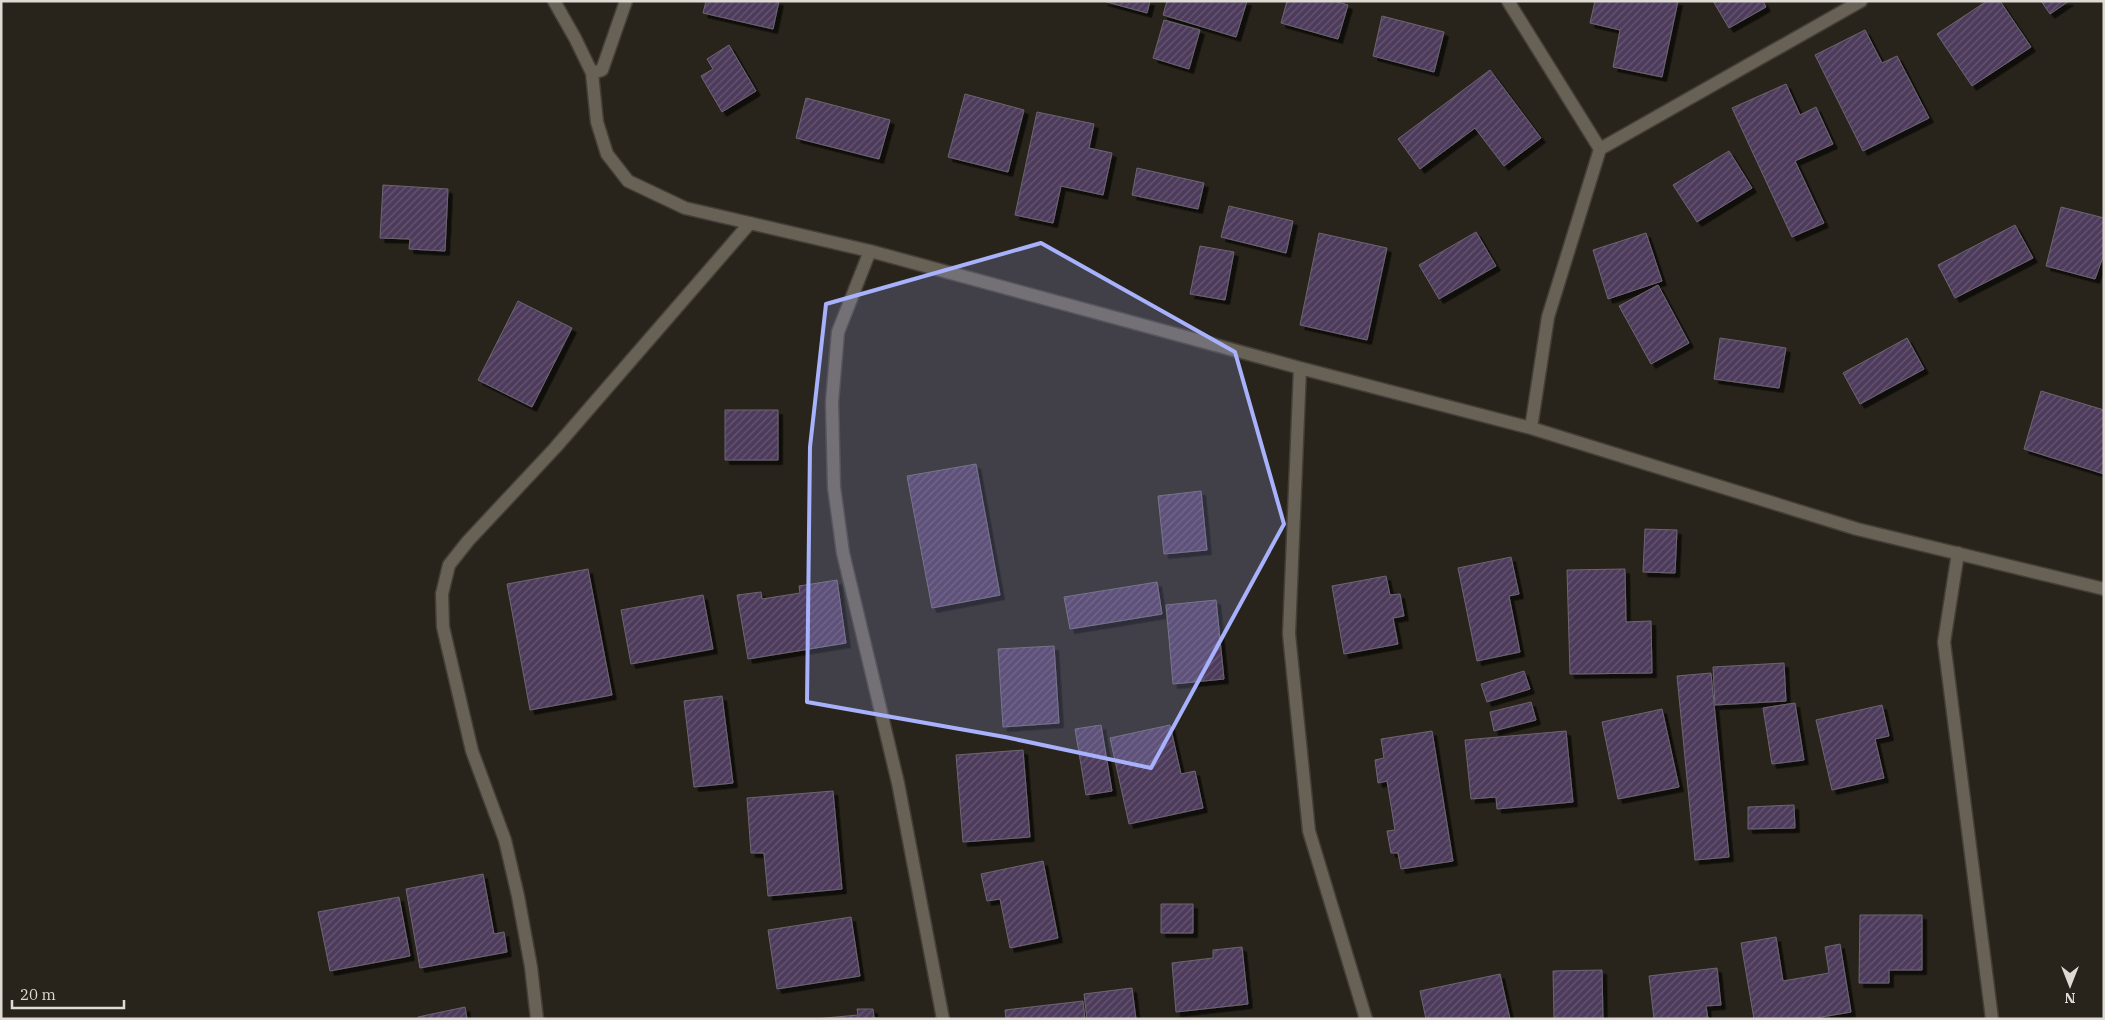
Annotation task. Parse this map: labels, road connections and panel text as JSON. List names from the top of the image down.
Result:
{
  "scale_bar": "20 m",
  "north": "bottom"
}
